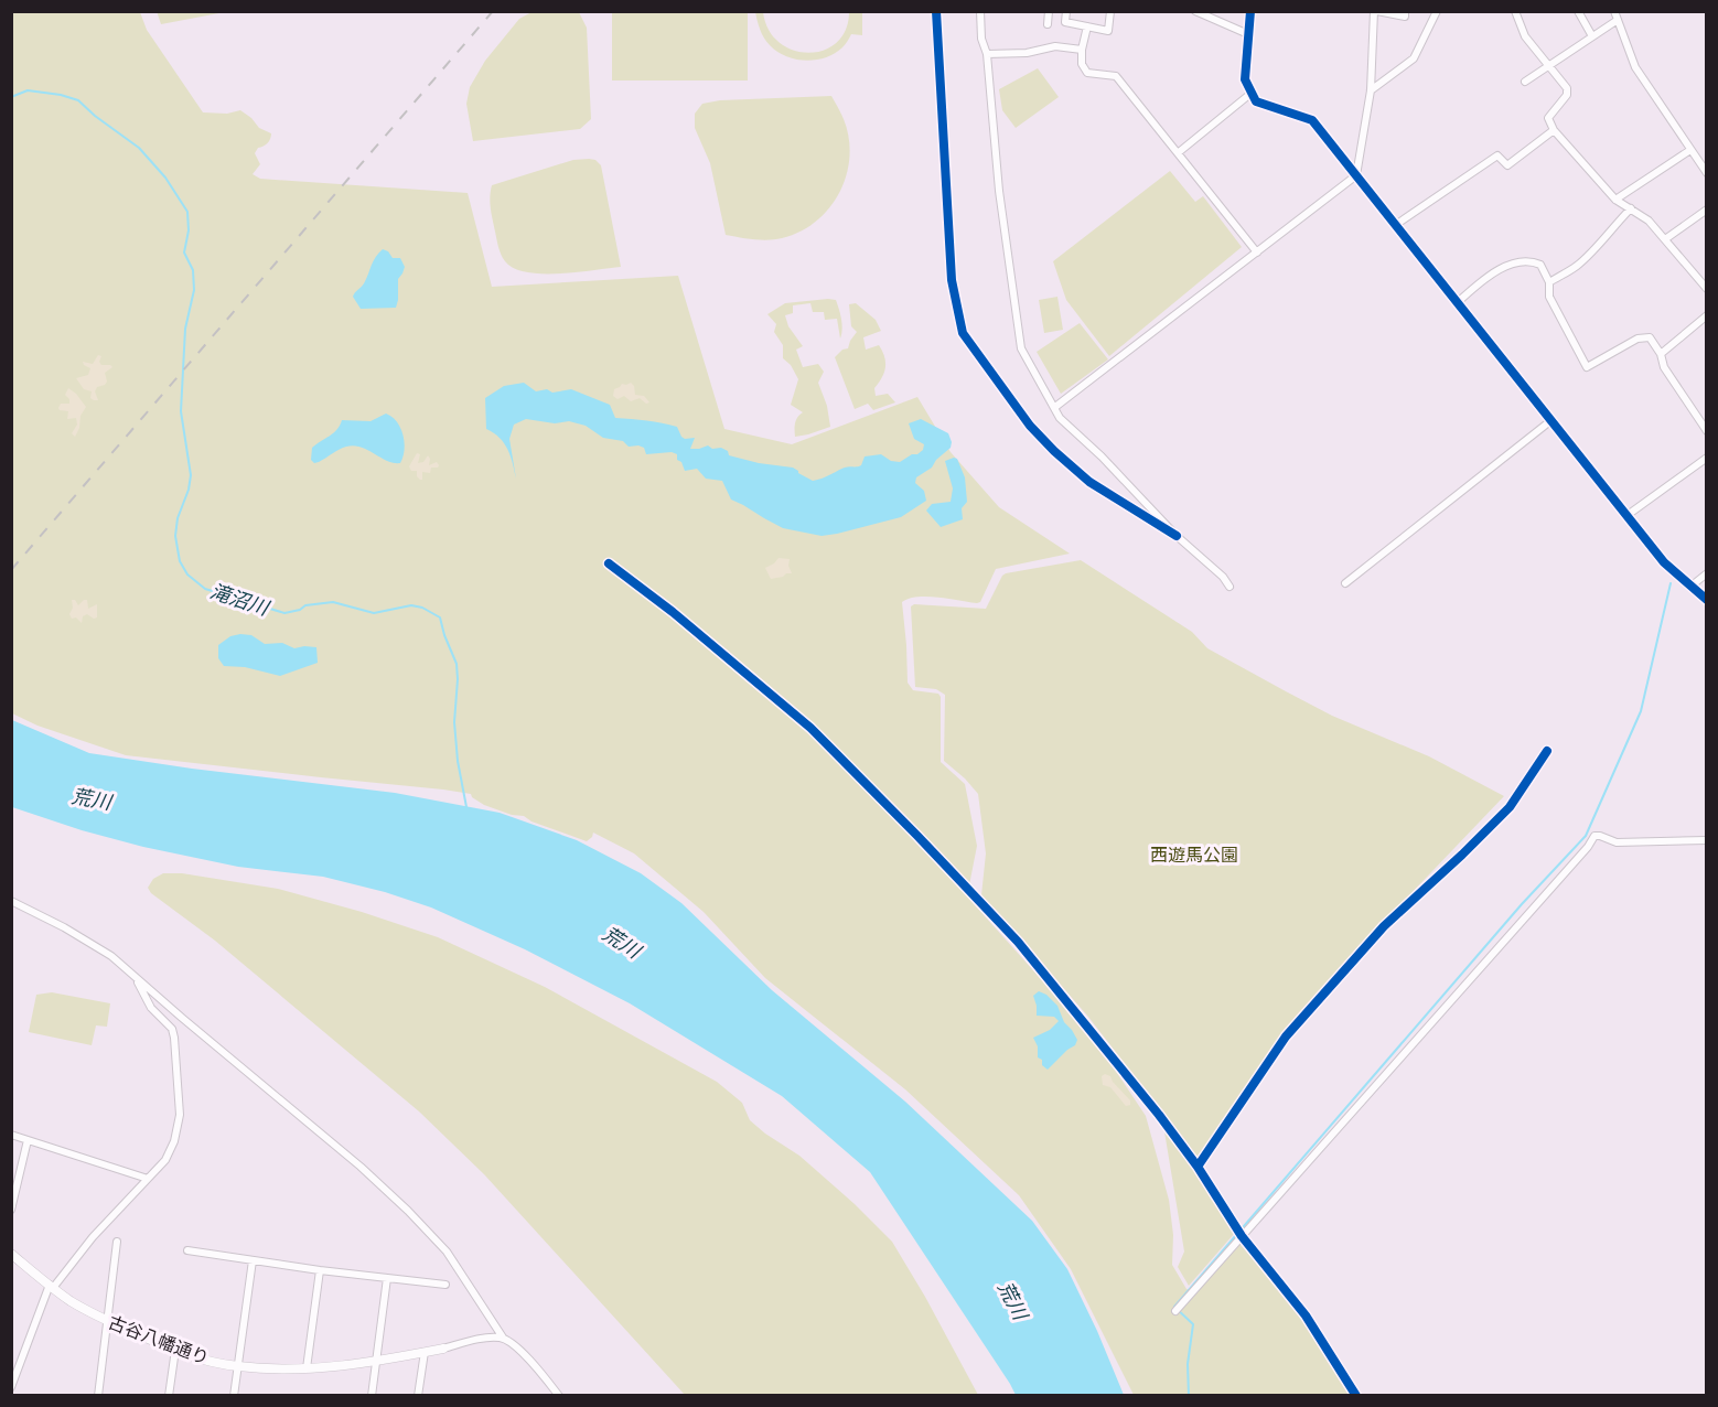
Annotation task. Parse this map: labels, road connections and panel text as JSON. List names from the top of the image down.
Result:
{
  "streets": {
    "street": ["古谷八幡通り"]
  },
  "water": ["滝沼川", "荒川"],
  "parks": ["西遊馬公園"]
}
